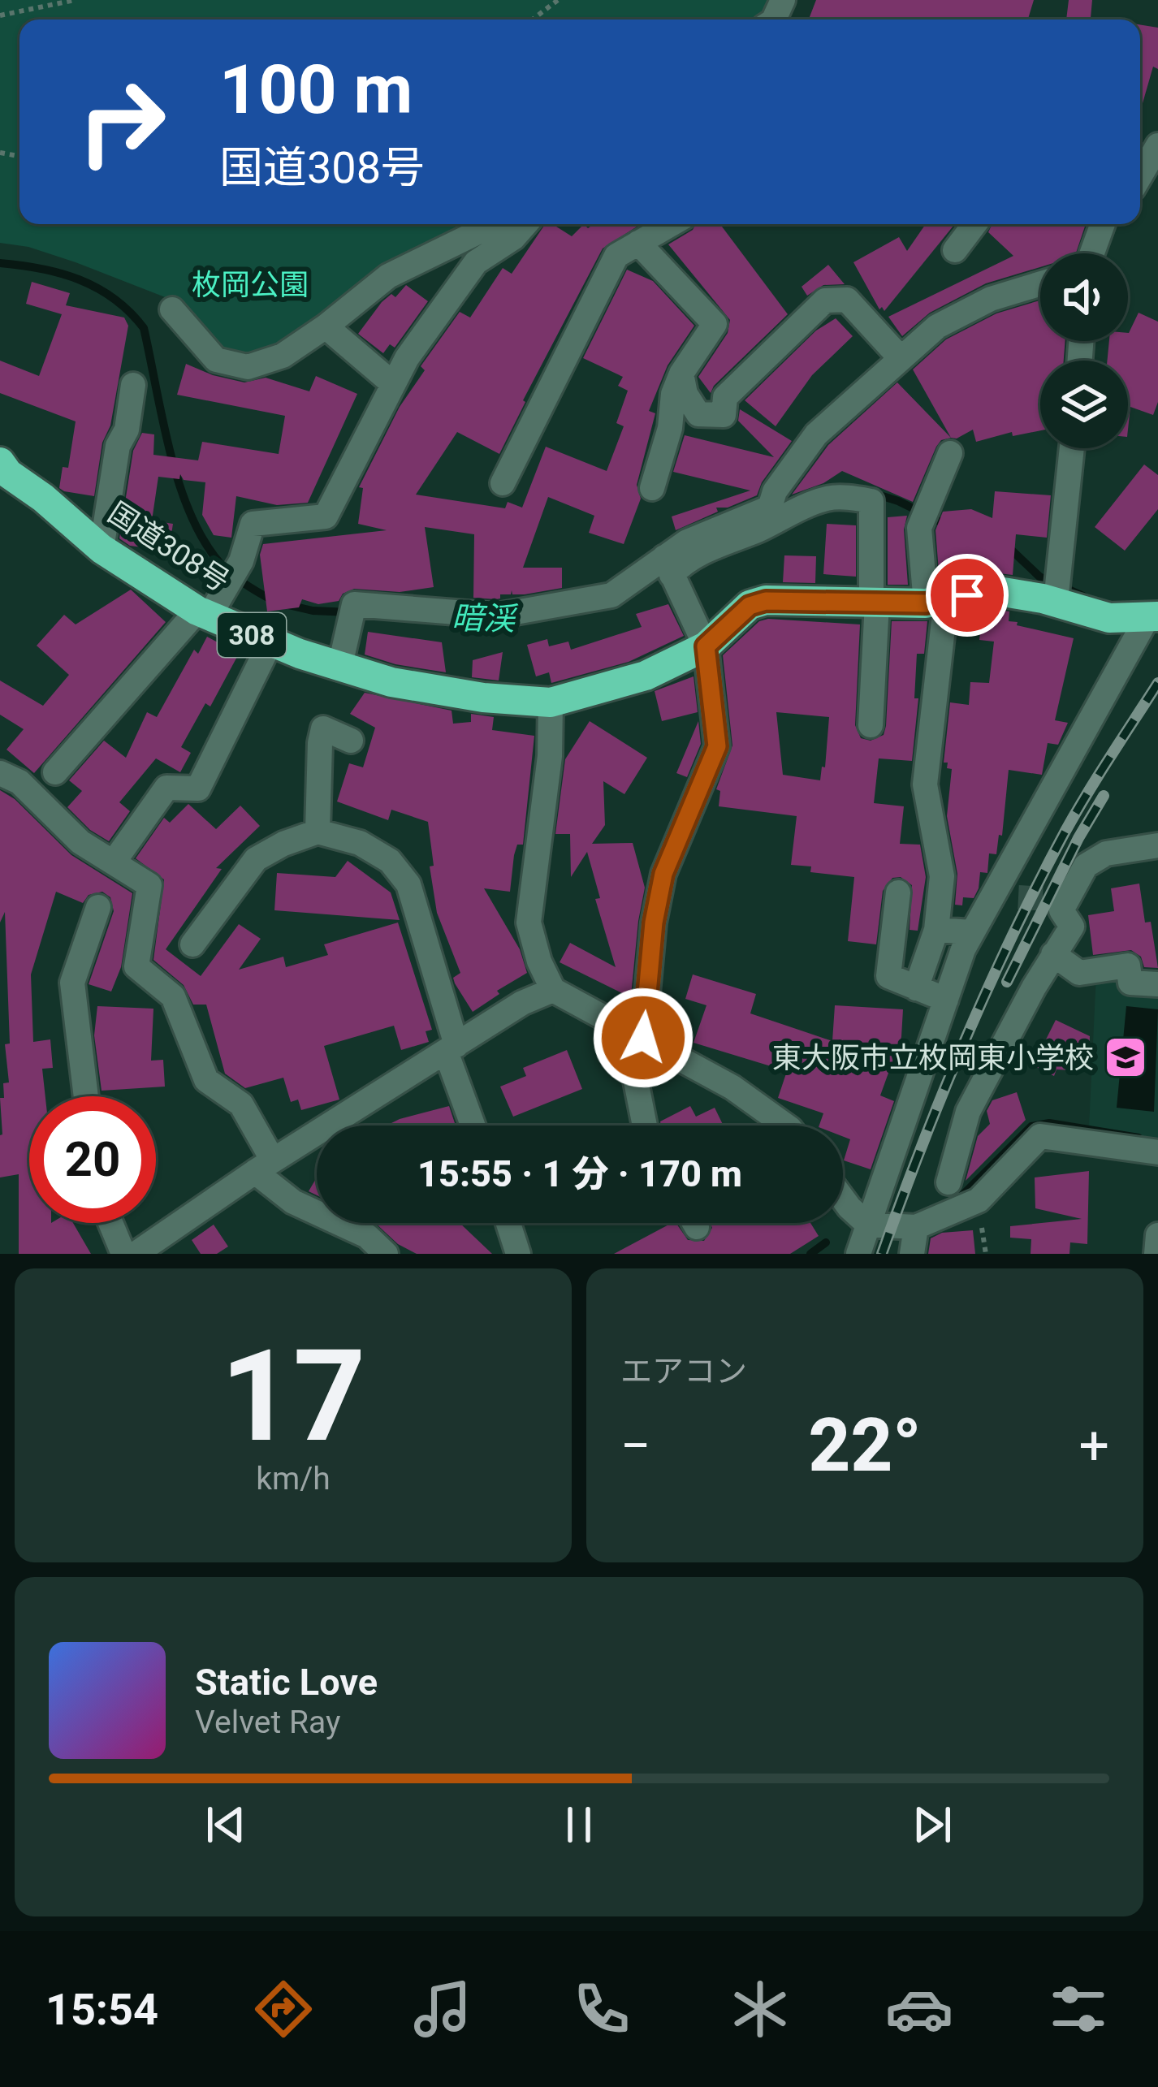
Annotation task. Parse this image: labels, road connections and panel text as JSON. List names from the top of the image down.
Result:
{
  "streets": {
    "highway": ["国道308号", "308"]
  },
  "water": ["暗渓"],
  "parks": ["枚岡公園"],
  "places": {
    "school or university": ["東大阪市立枚岡東小学校"]
  },
  "page": {
    "turn": ["100 m", "国道308号"],
    "limit": "20",
    "trip": "15:55 · 1 分 · 170 m",
    "tile": [
      ["17", "km/h"],
      "エアコン"
    ],
    "heat": ["−", "22°", "+"],
    "song": ["Static Love", "Velvet Ray"],
    "tabs": "15:54"
  }
}
